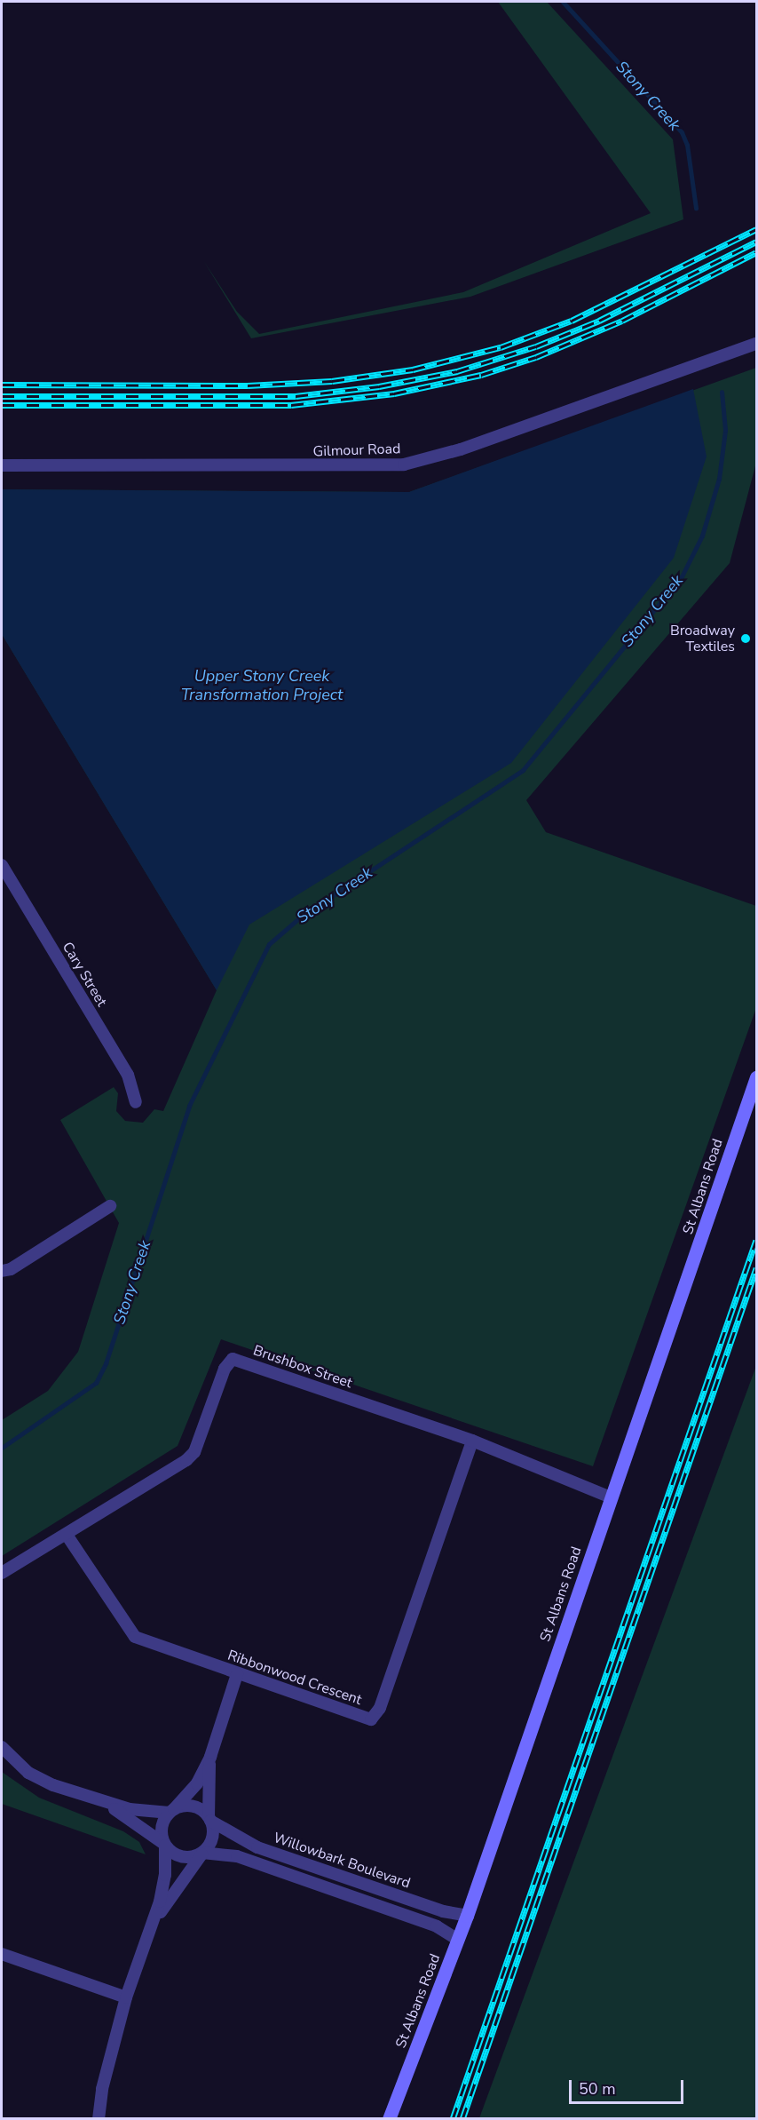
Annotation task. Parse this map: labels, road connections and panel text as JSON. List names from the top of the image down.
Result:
{
  "streets": {
    "main road": ["St Albans Road"],
    "street": [
      "Gilmour Road",
      "Cary Street",
      "Brushbox Street",
      "Ribbonwood Crescent",
      "Willowbark Boulevard"
    ]
  },
  "crossings": [
    ["St Albans Road", "Brushbox Street"],
    ["St Albans Road", "Willowbark Boulevard"],
    ["Brushbox Street", "Ribbonwood Crescent"]
  ],
  "water": ["Stony Creek", "Upper Stony Creek Transformation Project"],
  "places": ["Broadway Textiles"],
  "scale_bar": "50 m"
}
